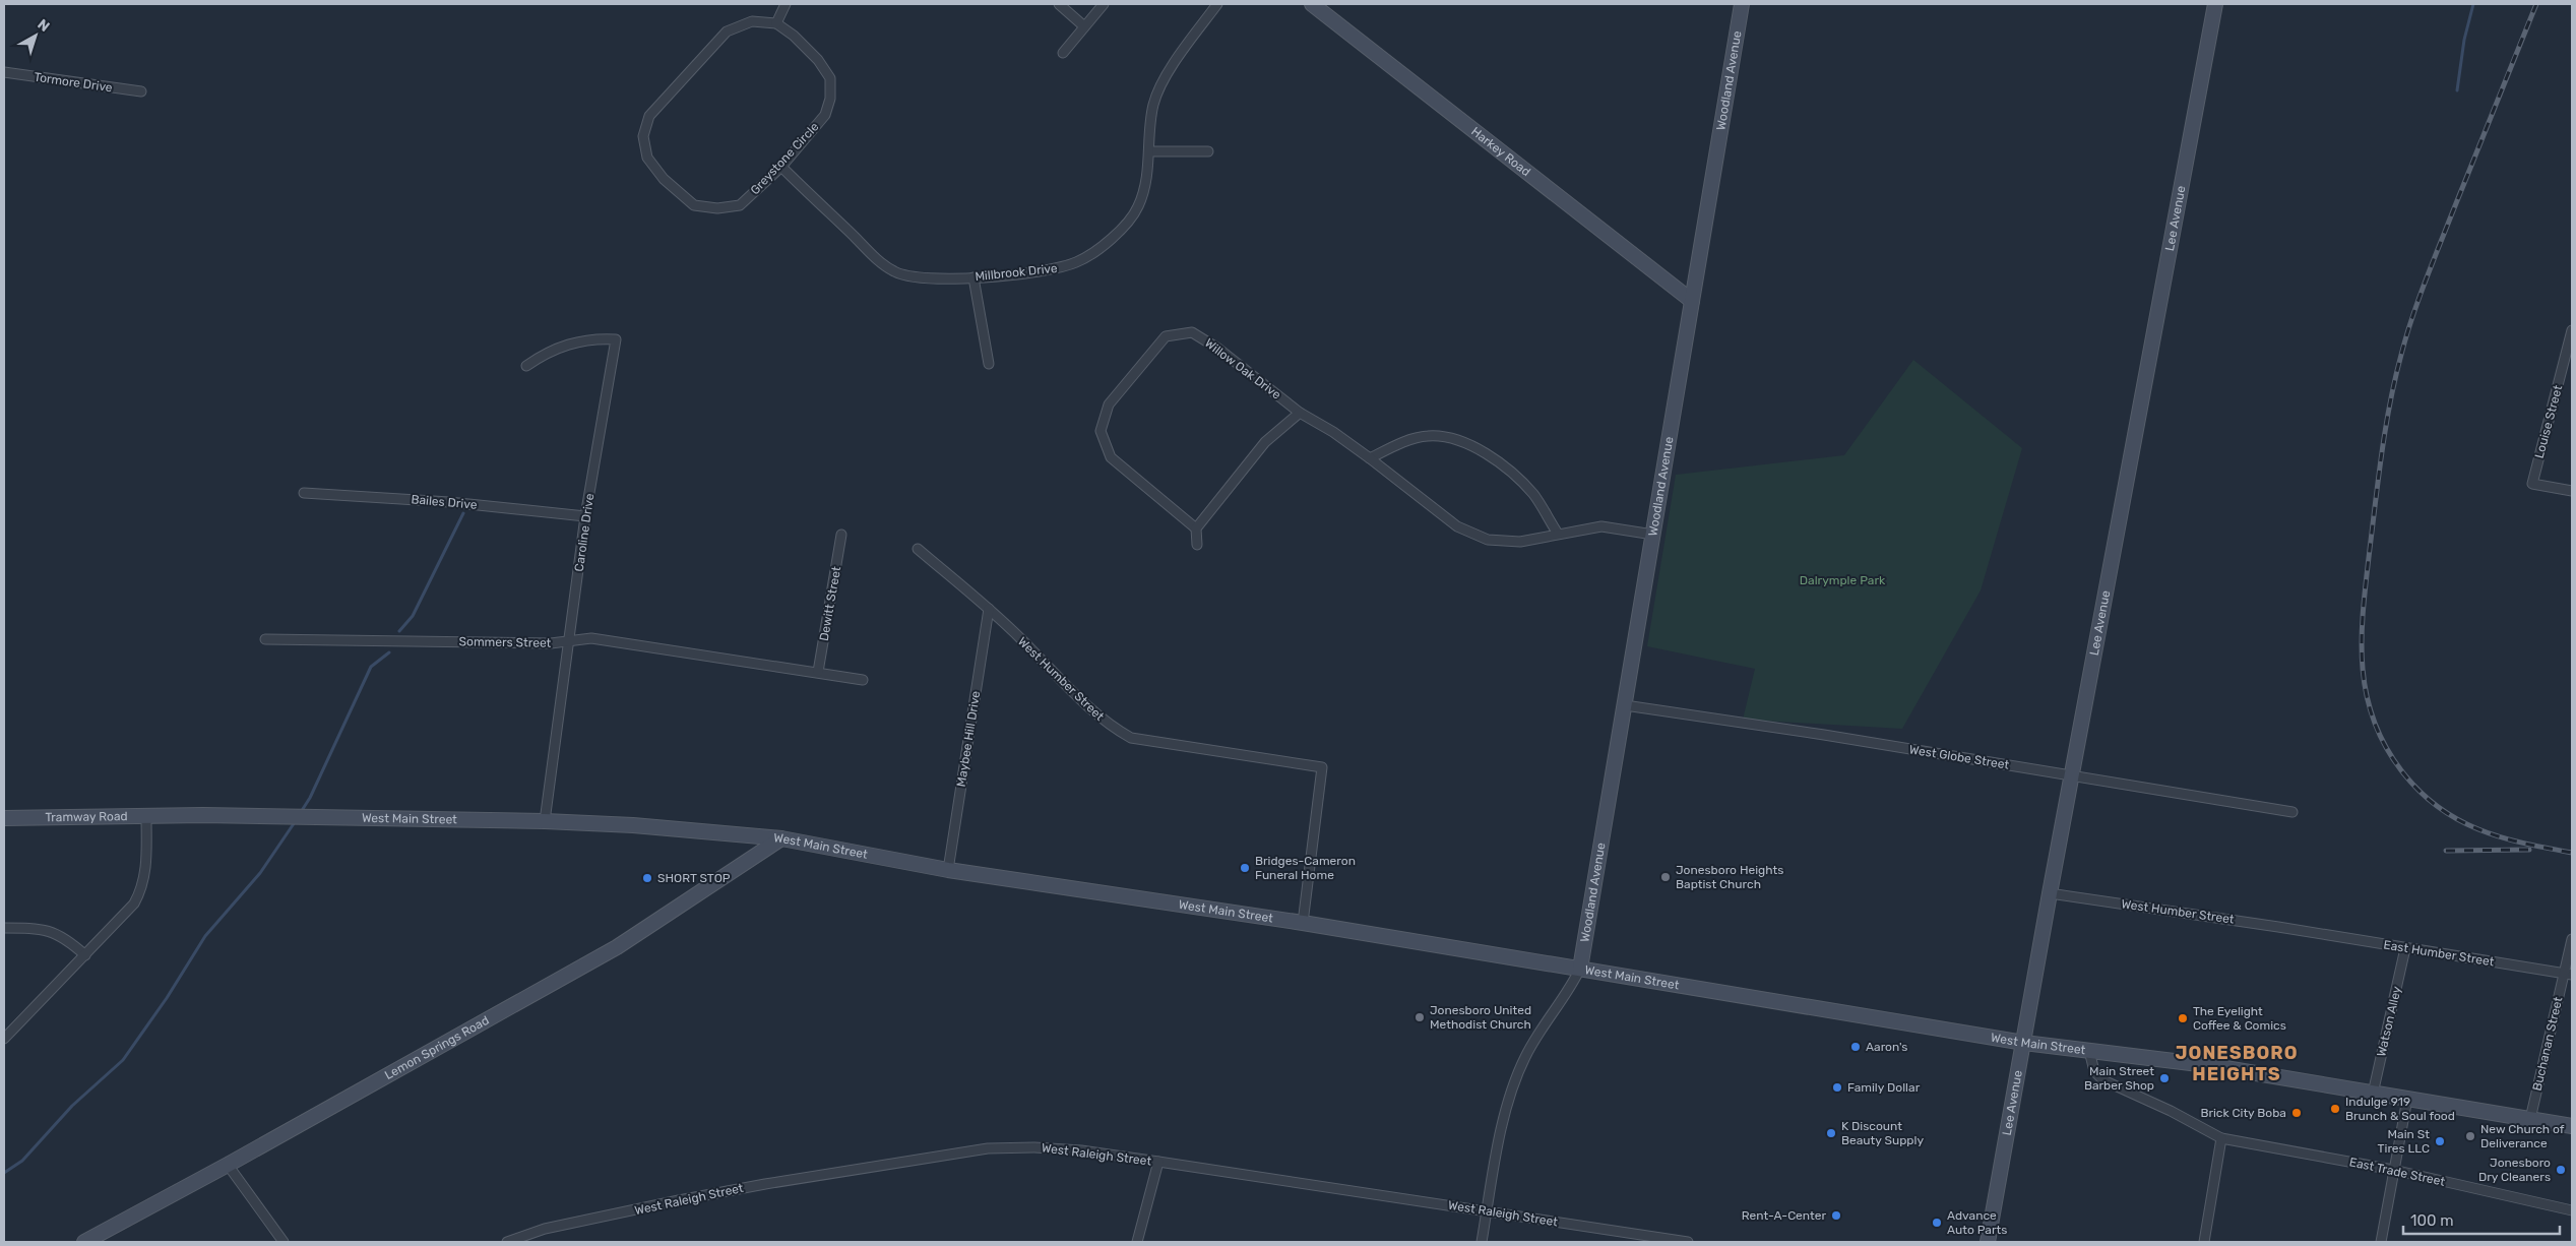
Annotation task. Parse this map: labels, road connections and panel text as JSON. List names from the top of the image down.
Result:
{
  "streets": {
    "street": [
      "Woodland Avenue",
      "Tormore Drive",
      "Harkey Road",
      "Greystone Circle",
      "Lee Avenue",
      "Millbrook Drive",
      "Willow Oak Drive",
      "Louise Street",
      "Bailes Drive",
      "Caroline Drive",
      "Dewitt Street",
      "Sommers Street",
      "West Humber Street",
      "Maybee Hill Drive",
      "West Globe Street",
      "Tramway Road",
      "West Main Street",
      "East Humber Street",
      "Watson Alley",
      "Buchanan Street",
      "Lemon Springs Road",
      "West Raleigh Street",
      "East Trade Street"
    ]
  },
  "crossings": [
    ["Woodland Avenue", "Harkey Road"],
    ["Woodland Avenue", "Willow Oak Drive"],
    ["Woodland Avenue", "West Globe Street"],
    ["Woodland Avenue", "West Main Street"],
    ["Greystone Circle", "Millbrook Drive"],
    ["Lee Avenue", "West Humber Street"],
    ["Lee Avenue", "West Globe Street"],
    ["Lee Avenue", "West Main Street"],
    ["Bailes Drive", "Caroline Drive"],
    ["Caroline Drive", "Sommers Street"],
    ["Caroline Drive", "West Main Street"],
    ["Dewitt Street", "Sommers Street"],
    ["West Humber Street", "Maybee Hill Drive"],
    ["West Humber Street", "West Main Street"],
    ["West Humber Street", "East Humber Street"],
    ["Maybee Hill Drive", "West Main Street"],
    ["Tramway Road", "West Main Street"],
    ["West Main Street", "Watson Alley"],
    ["West Main Street", "Buchanan Street"],
    ["West Main Street", "Lemon Springs Road"],
    ["West Main Street", "East Trade Street"],
    ["East Humber Street", "Watson Alley"],
    ["East Humber Street", "Buchanan Street"]
  ],
  "districts": ["JONESBORO HEIGHTS"],
  "parks": ["Dalrymple Park"],
  "places": [
    "Bridges-Cameron Funeral Home",
    "Jonesboro Heights Baptist Church",
    "SHORT STOP",
    "Jonesboro United Methodist Church",
    "The Eyelight Coffee & Comics",
    "Aaron's",
    "Main Street Barber Shop",
    "Family Dollar",
    "Indulge 919 Brunch & Soul food",
    "Brick City Boba",
    "K Discount Beauty Supply",
    "New Church of Deliverance",
    "Main St Tires LLC",
    "Jonesboro Dry Cleaners",
    "Rent-A-Center",
    "Advance Auto Parts"
  ],
  "scale_bar": "100 m",
  "north": "top right"
}
